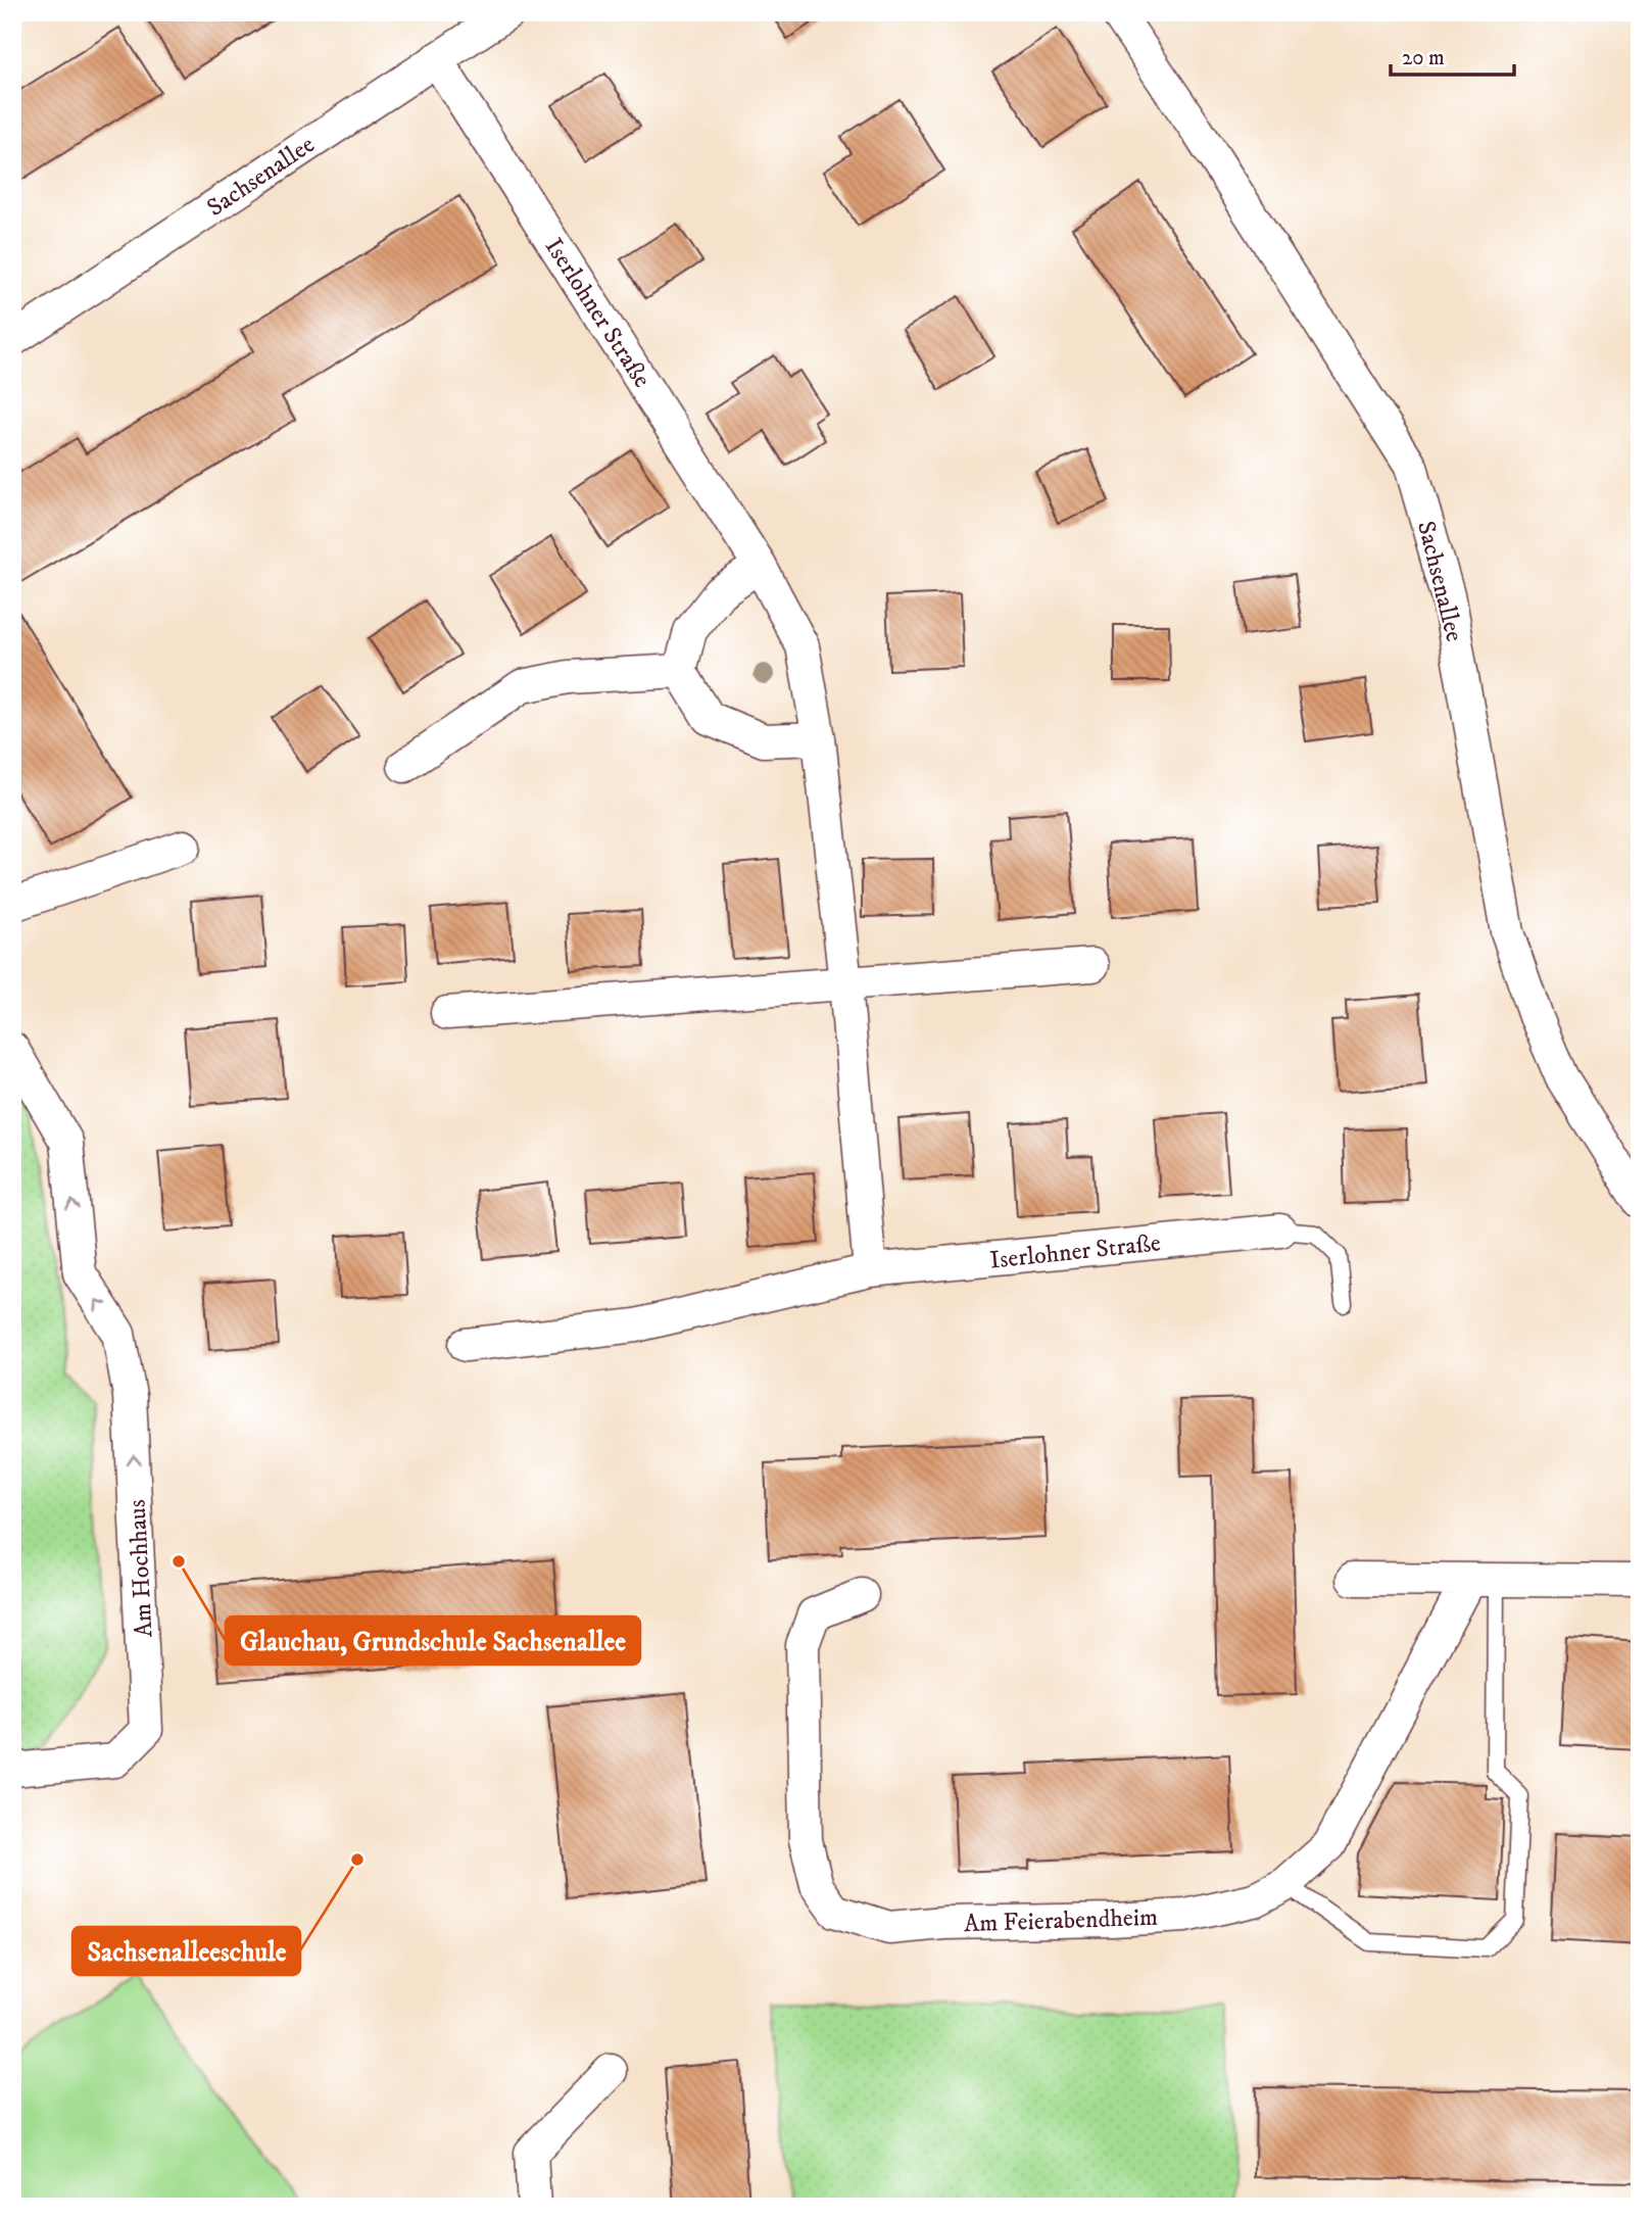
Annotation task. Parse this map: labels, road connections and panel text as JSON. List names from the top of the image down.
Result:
{
  "streets": {
    "street": [
      "Sachsenallee",
      "Iserlohner Straße",
      "Am Hochhaus",
      "Am Feierabendheim"
    ]
  },
  "crossings": [
    ["Sachsenallee", "Iserlohner Straße"]
  ],
  "one_way": ["Am Hochhaus"],
  "places": ["Glauchau, Grundschule Sachsenallee", "Sachsenalleeschule"],
  "scale_bar": "20 m"
}
